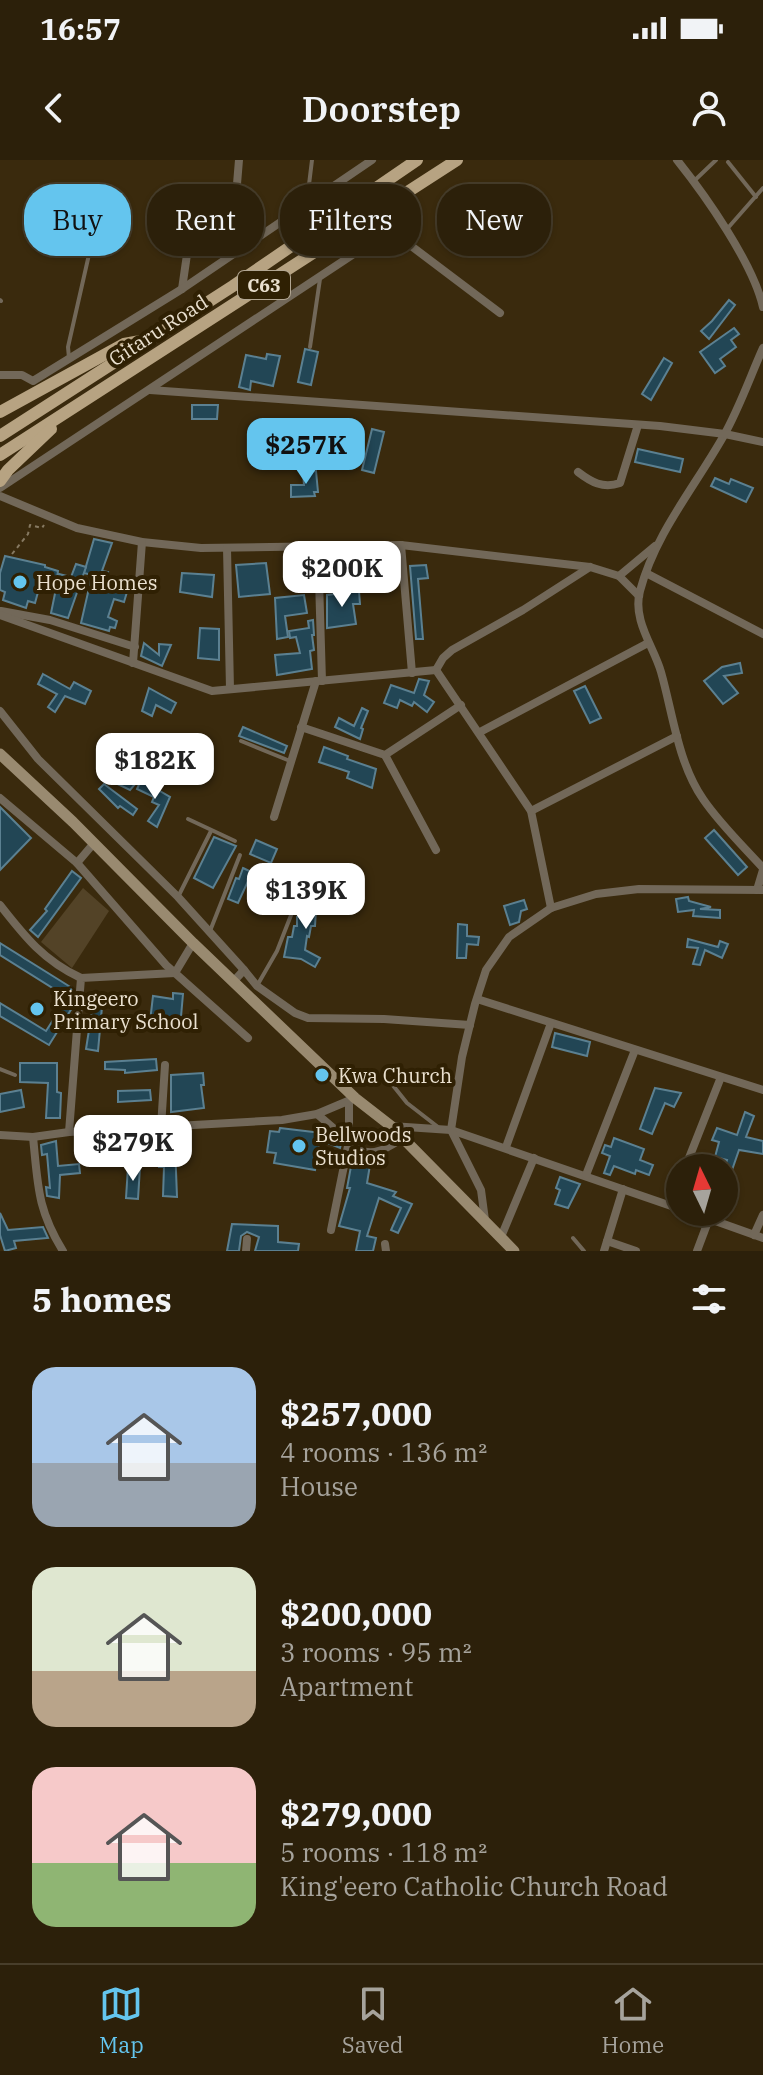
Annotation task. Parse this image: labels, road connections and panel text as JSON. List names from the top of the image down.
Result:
{
  "streets": {
    "main road": ["C63", "Gitaru Road"]
  },
  "places": [
    "Hope Homes",
    "Kingeero Primary School",
    "Kwa Church",
    "Bellwoods Studios"
  ],
  "north": "top",
  "page": {
    "status": "16:57",
    "header": "Doorstep",
    "chip": [
      "Buy",
      "Rent",
      "Filters",
      "New"
    ],
    "price": [
      "$257K",
      "$200K",
      "$182K",
      "$139K",
      "$279K"
    ],
    "heading": "5 homes",
    "list": [
      {
        "name": "$257,000",
        "note": "4 rooms · 136 m² · House"
      },
      {
        "name": "$200,000",
        "note": "3 rooms · 95 m² · Apartment"
      },
      {
        "name": "$279,000",
        "note": "5 rooms · 118 m² · King'eero Catholic Church Road"
      }
    ],
    "tabs": ["Map", "Saved", "Home"]
  }
}
